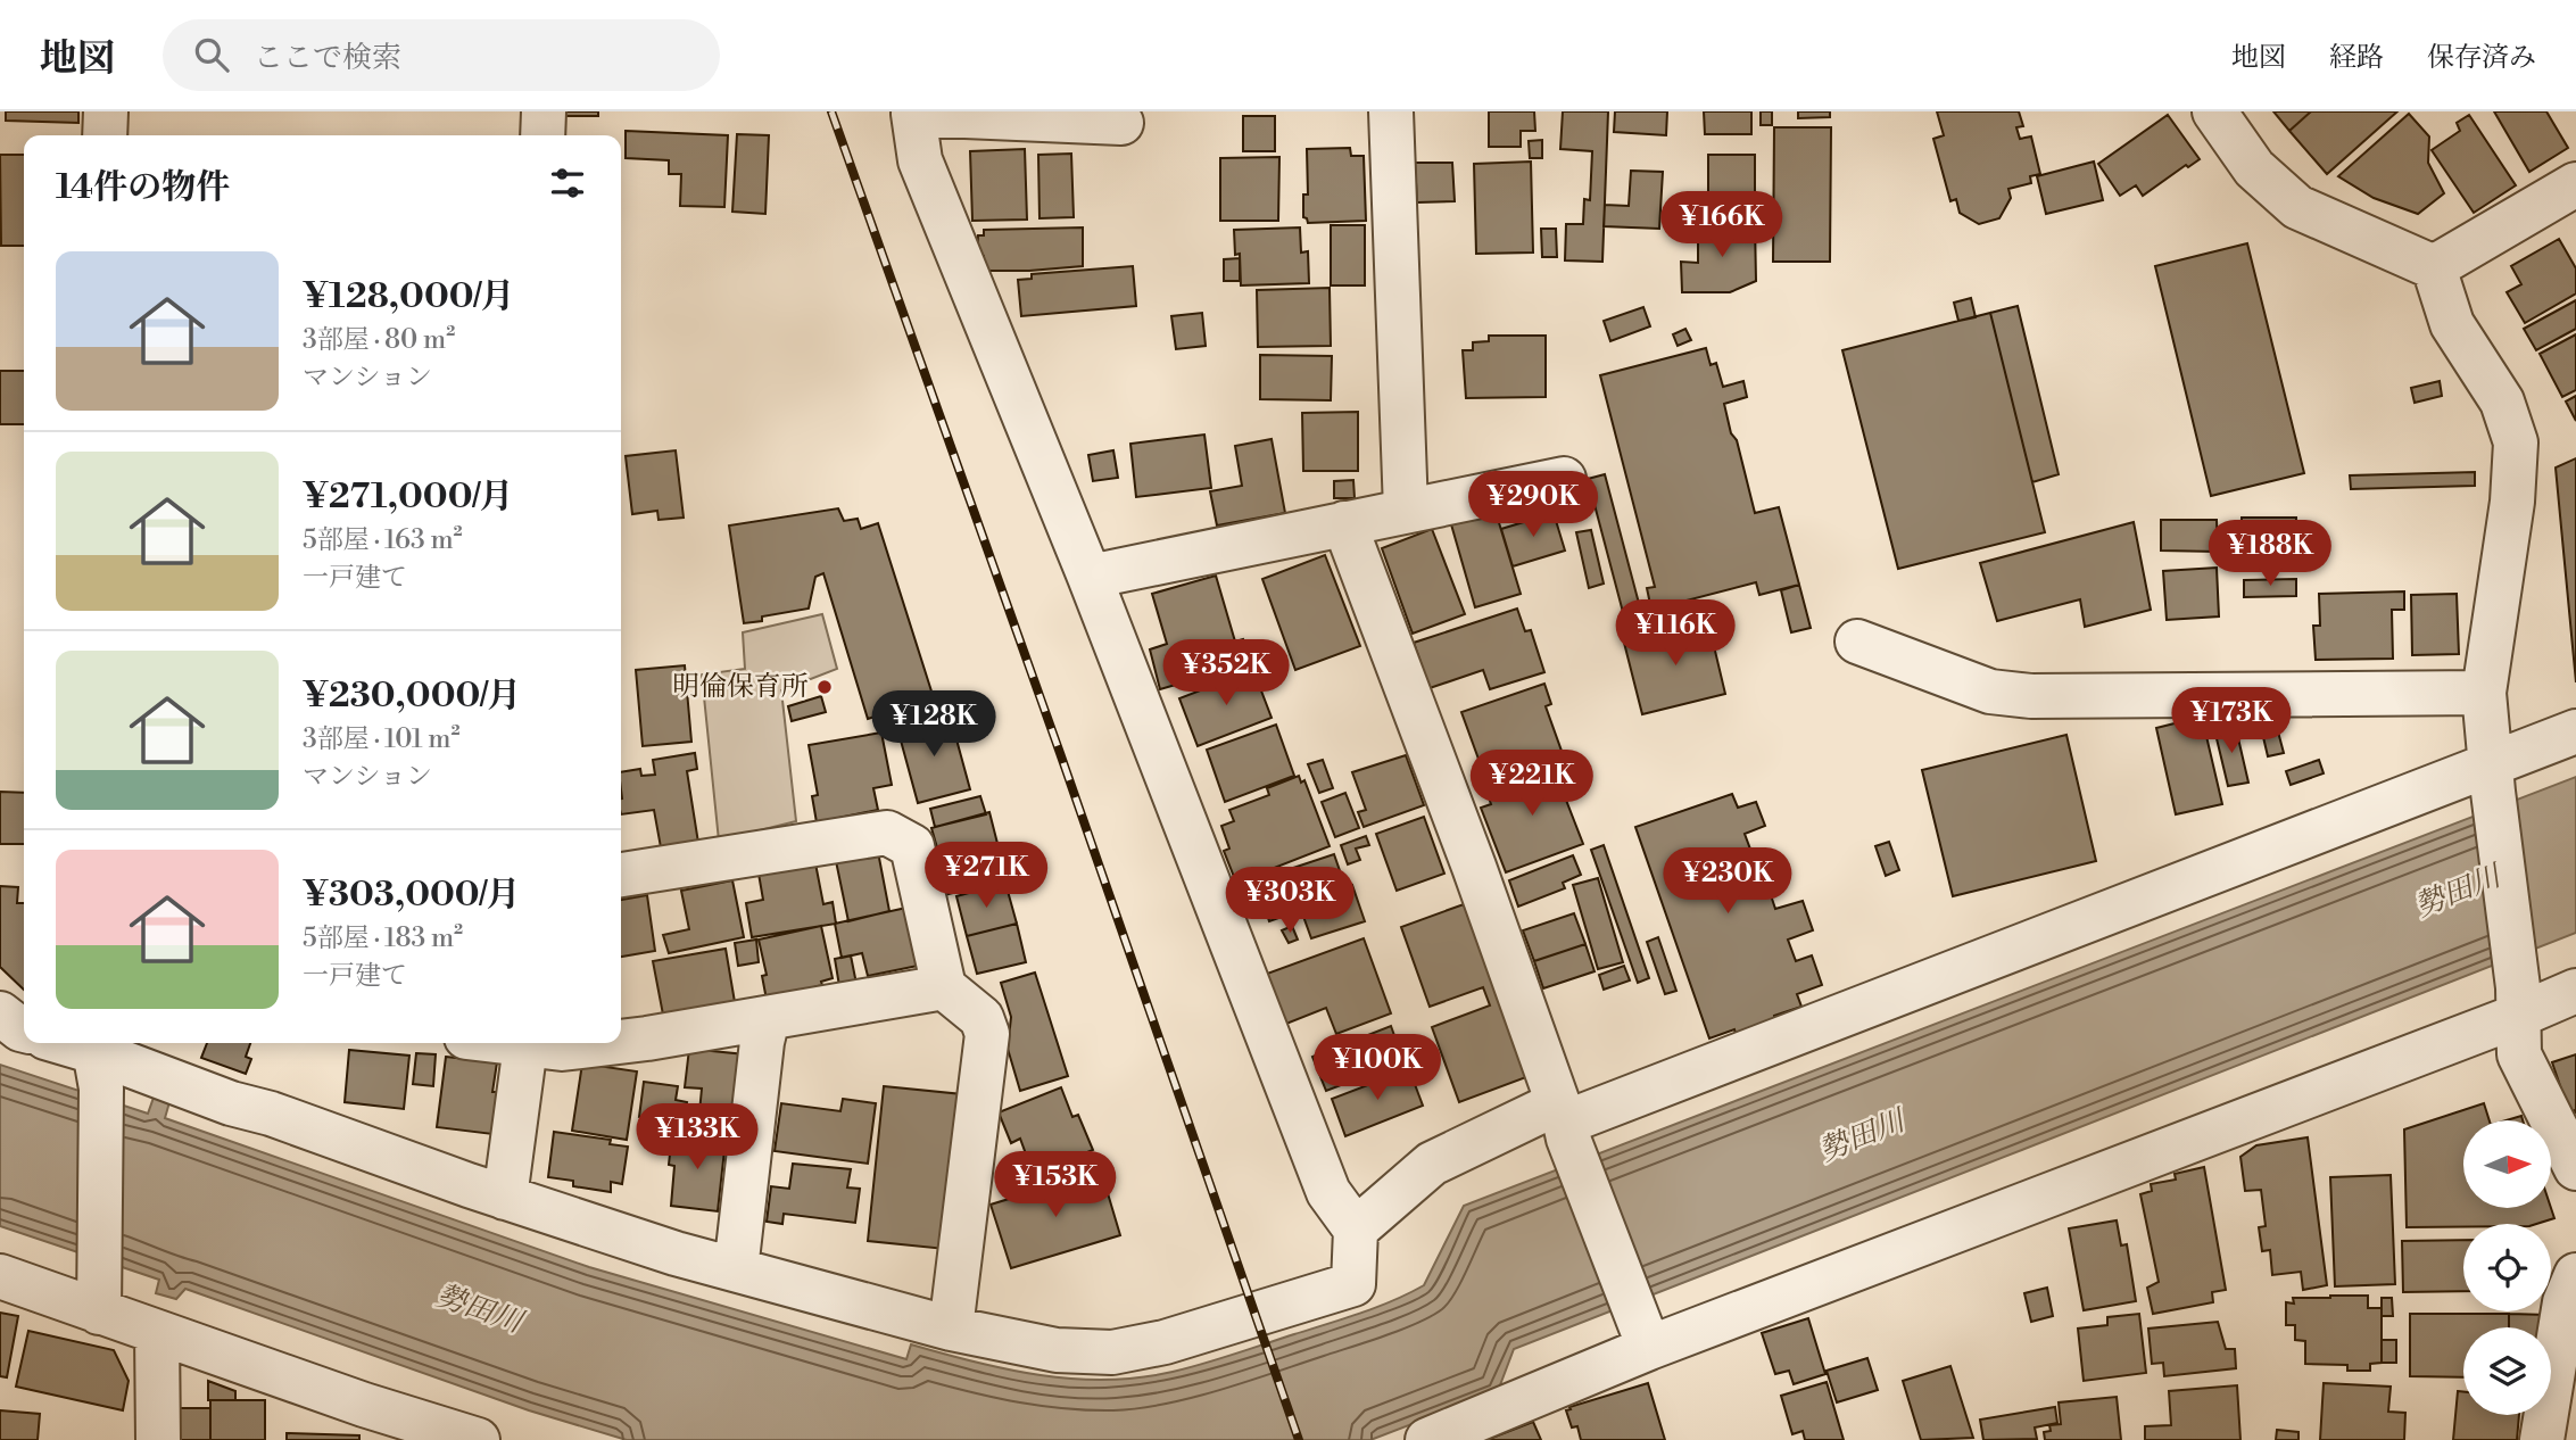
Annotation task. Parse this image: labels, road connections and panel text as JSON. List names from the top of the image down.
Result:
{
  "water": ["勢田川"],
  "places": ["明倫保育所"],
  "north": "right",
  "page": {
    "header": "地図",
    "search": "ここで検索",
    "nav": ["地図", "経路", "保存済み"],
    "heading": "14件の物件",
    "price": [
      "¥166K",
      "¥290K",
      "¥188K",
      "¥116K",
      "¥352K",
      "¥173K",
      "¥128K",
      "¥221K",
      "¥271K",
      "¥230K",
      "¥303K",
      "¥100K",
      "¥133K",
      "¥153K"
    ],
    "list": [
      {
        "name": "¥128,000/月",
        "note": "3部屋 · 80 m² · マンション"
      },
      {
        "name": "¥271,000/月",
        "note": "5部屋 · 163 m² · 一戸建て"
      },
      {
        "name": "¥230,000/月",
        "note": "3部屋 · 101 m² · マンション"
      },
      {
        "name": "¥303,000/月",
        "note": "5部屋 · 183 m² · 一戸建て"
      }
    ]
  }
}
